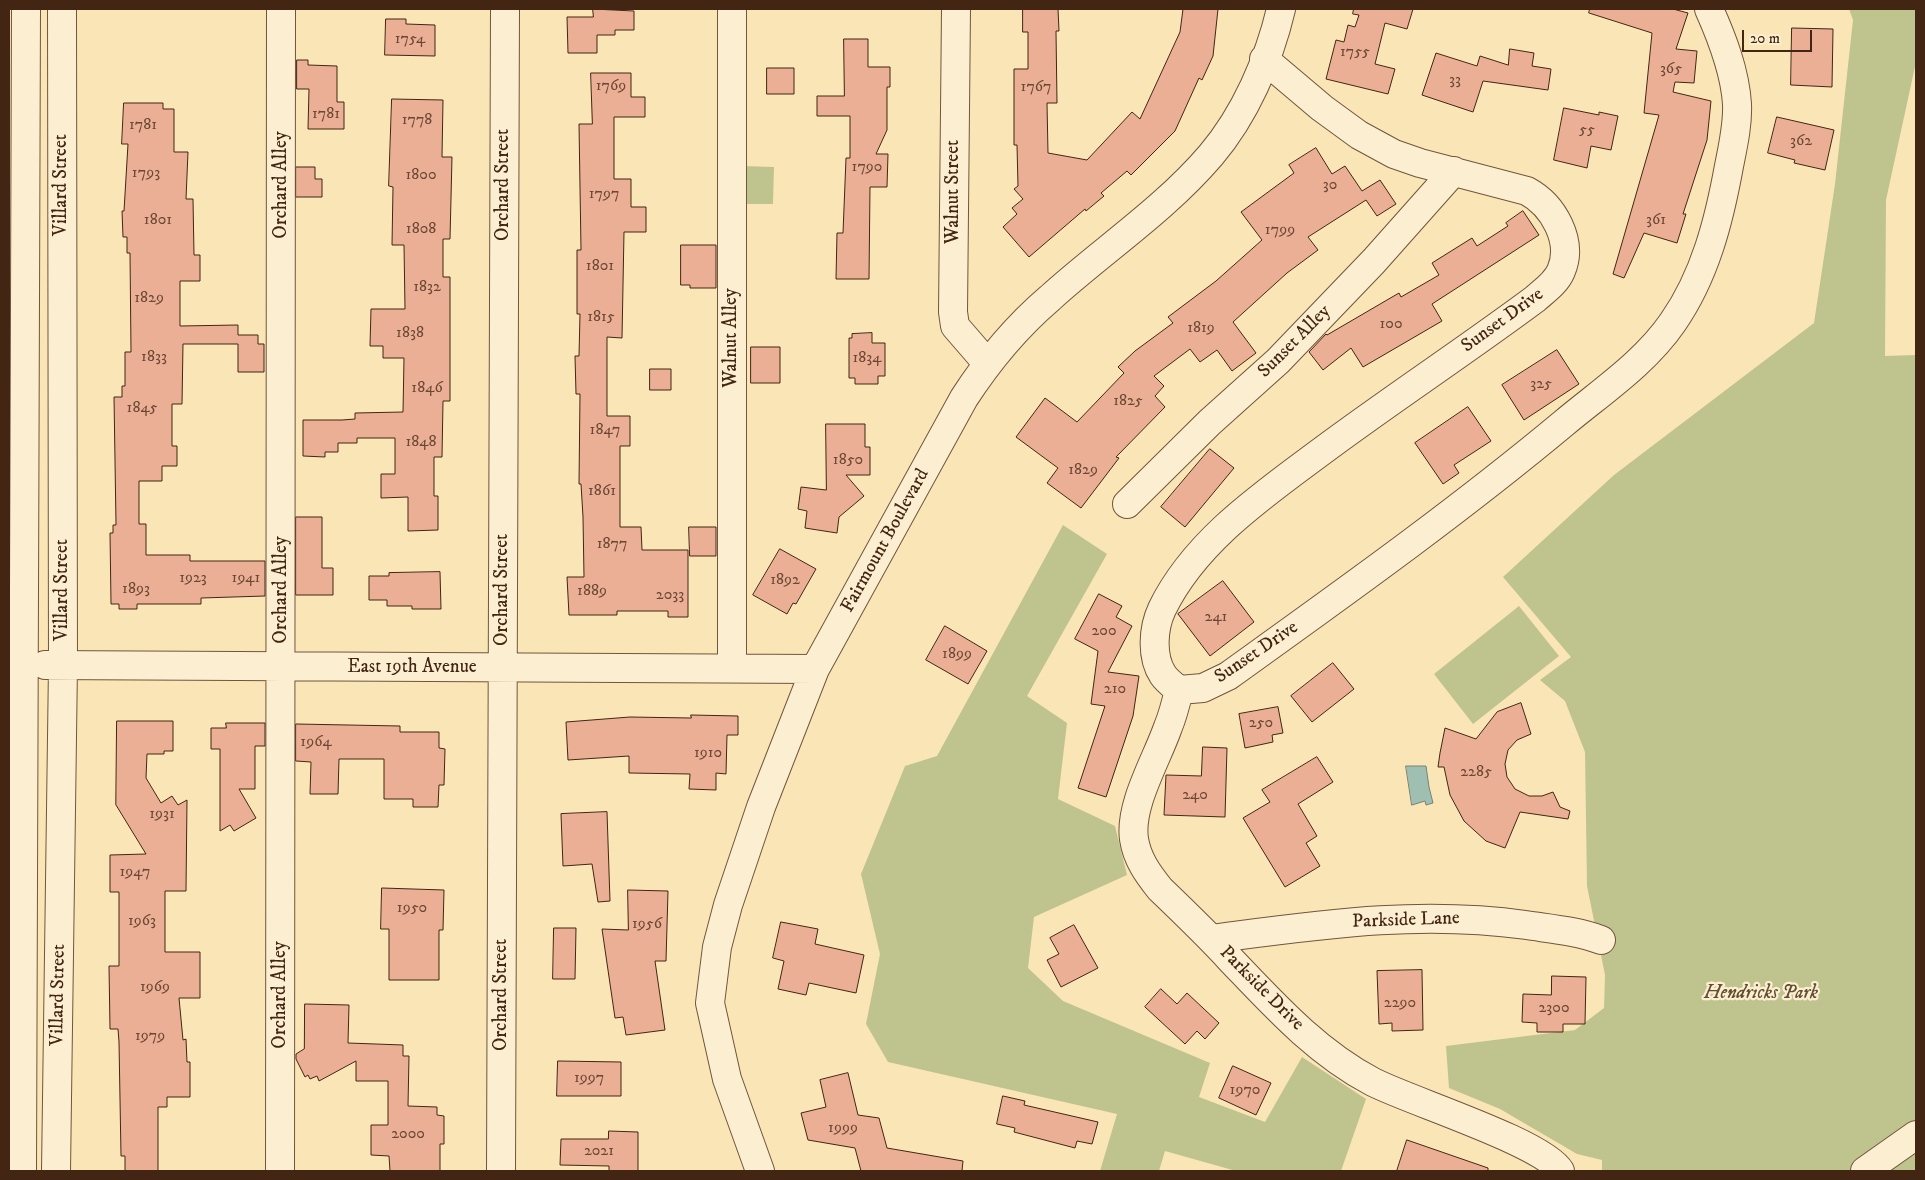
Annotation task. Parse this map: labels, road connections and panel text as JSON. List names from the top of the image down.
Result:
{
  "streets": {
    "street": [
      "Villard Street",
      "Orchard Alley",
      "Orchard Street",
      "Walnut Street",
      "Sunset Drive",
      "Walnut Alley",
      "Sunset Alley",
      "Fairmount Boulevard",
      "East 19th Avenue",
      "Parkside Lane",
      "Parkside Drive"
    ]
  },
  "crossings": [
    ["Villard Street", "East 19th Avenue"],
    ["Orchard Alley", "East 19th Avenue"],
    ["Orchard Street", "East 19th Avenue"],
    ["Walnut Street", "Fairmount Boulevard"],
    ["Sunset Drive", "Sunset Alley"],
    ["Sunset Drive", "Fairmount Boulevard"],
    ["Sunset Drive", "Parkside Drive"],
    ["Walnut Alley", "East 19th Avenue"],
    ["Fairmount Boulevard", "East 19th Avenue"],
    ["Parkside Lane", "Parkside Drive"]
  ],
  "parks": ["Hendricks Park"],
  "house_numbers": [
    "1754",
    "1755",
    "365",
    "33",
    "1769",
    "1767",
    "1781",
    "1778",
    "1781",
    "55",
    "362",
    "1790",
    "1793",
    "1800",
    "30",
    "1797",
    "1801",
    "361",
    "1808",
    "1799",
    "1801",
    "1832",
    "1829",
    "1815",
    "100",
    "1819",
    "1838",
    "1833",
    "1834",
    "325",
    "1846",
    "1825",
    "1845",
    "1847",
    "1848",
    "1850",
    "1829",
    "1861",
    "1877",
    "1923",
    "1941",
    "1892",
    "1893",
    "1889",
    "2033",
    "241",
    "200",
    "1899",
    "210",
    "250",
    "1964",
    "1910",
    "2285",
    "240",
    "1931",
    "1947",
    "1950",
    "1963",
    "1956",
    "1969",
    "2290",
    "2300",
    "1979",
    "1997",
    "1970",
    "1999",
    "2000",
    "2021"
  ],
  "scale_bar": "20 m"
}
